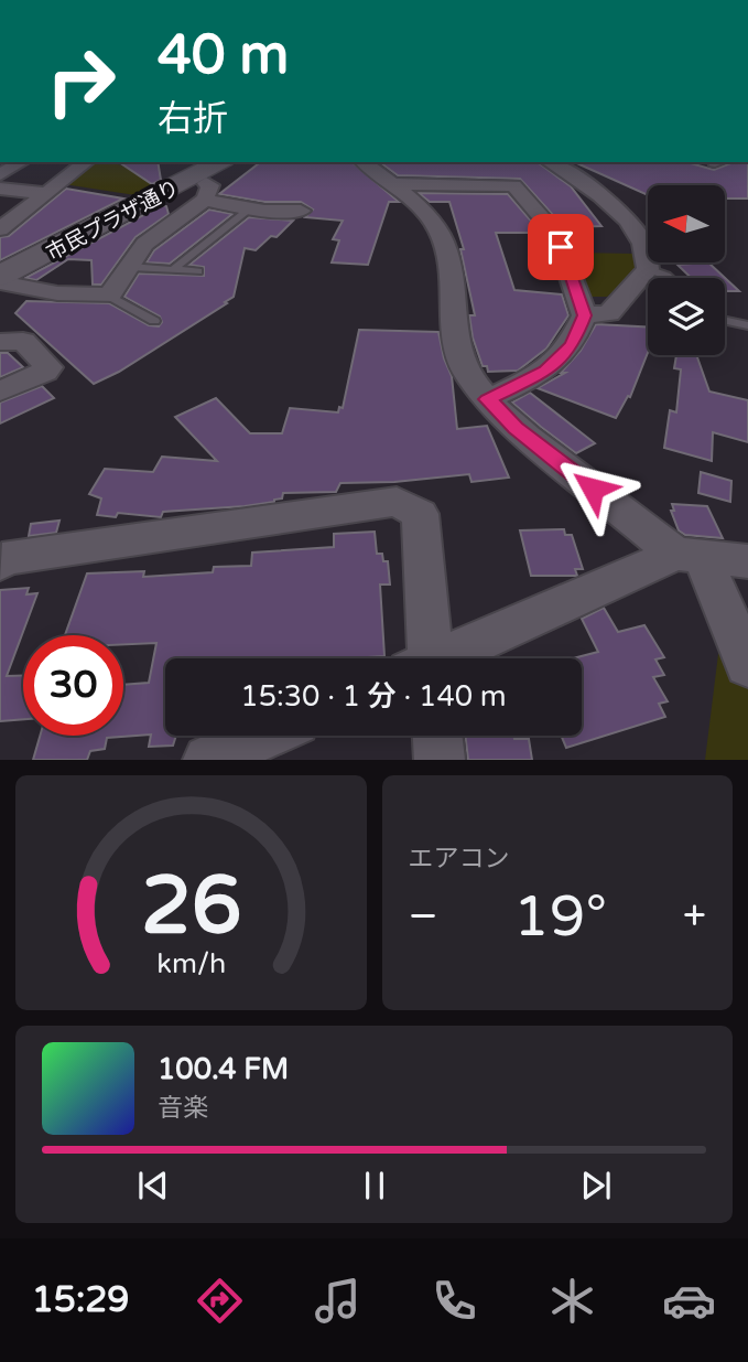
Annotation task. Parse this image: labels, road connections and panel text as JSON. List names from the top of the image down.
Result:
{
  "streets": {
    "street": ["市民プラザ通り"]
  },
  "north": "left",
  "page": {
    "turn": ["40 m", "右折"],
    "limit": "30",
    "trip": "15:30 · 1 分 · 140 m",
    "tile": "エアコン",
    "heat": ["−", "19°", "+"],
    "song": ["100.4 FM", "音楽"],
    "tabs": "15:29",
    "gauge": ["26", "km/h"]
  }
}
